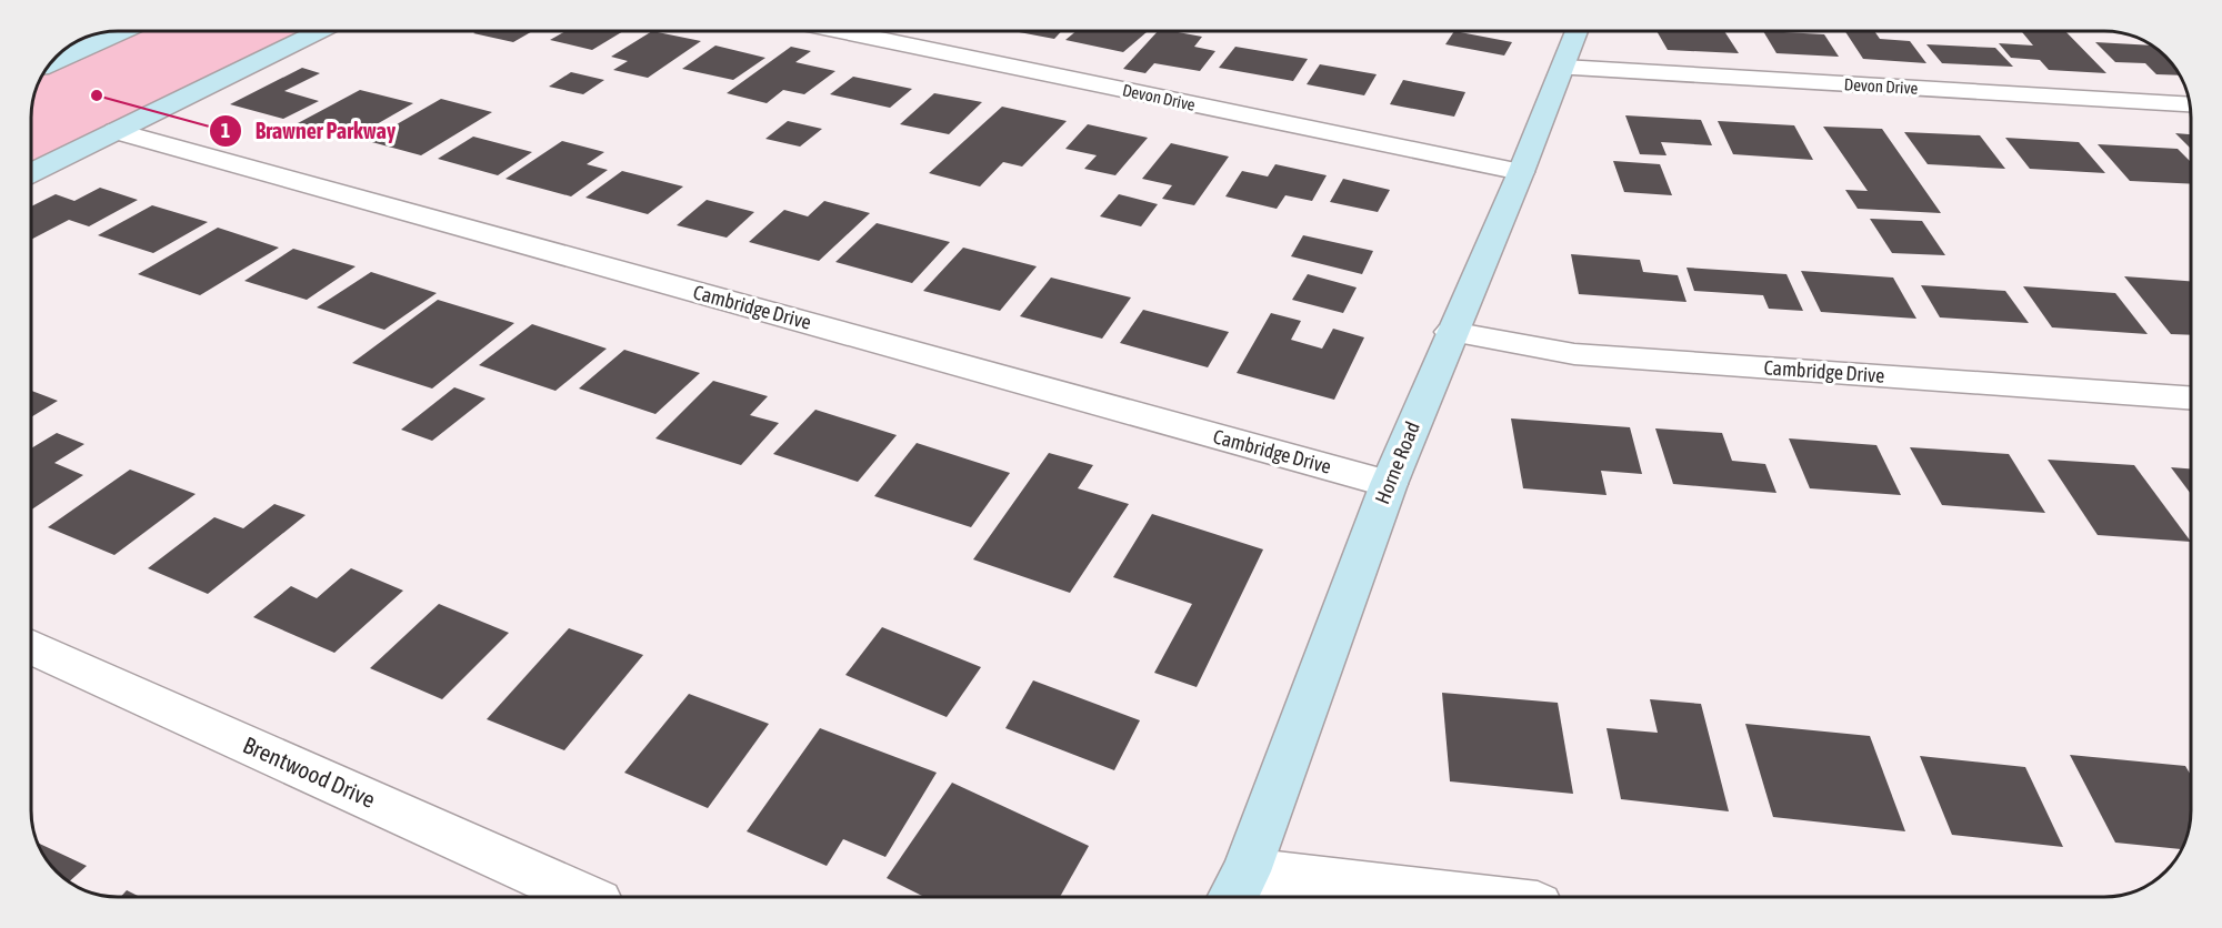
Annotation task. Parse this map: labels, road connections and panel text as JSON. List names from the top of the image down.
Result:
{
  "streets": {
    "main road": ["Horne Road"],
    "street": ["Devon Drive", "Cambridge Drive", "Brentwood Drive"]
  },
  "crossings": [
    ["Devon Drive", "Horne Road"],
    ["Cambridge Drive", "Horne Road"]
  ],
  "places": ["Brawner Parkway"]
}
